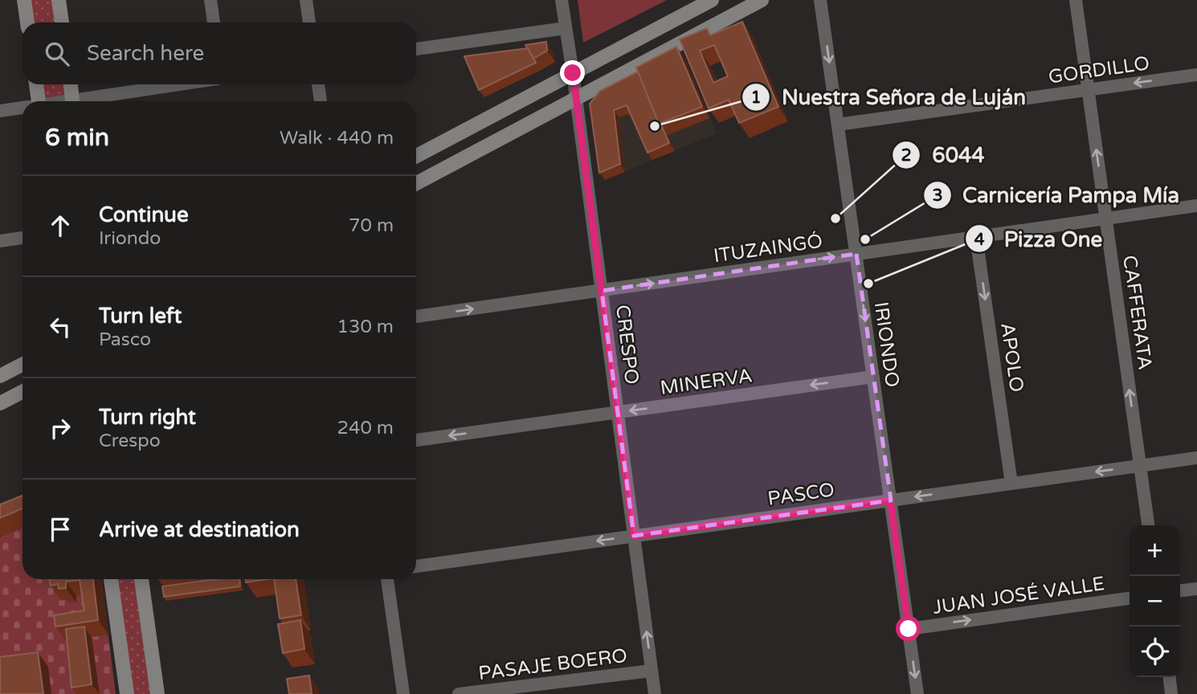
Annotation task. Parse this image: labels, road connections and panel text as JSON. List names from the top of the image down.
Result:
{
  "streets": {
    "street": [
      "GORDILLO",
      "ITUZAINGÓ",
      "CAFFERATA",
      "CRESPO",
      "IRIONDO",
      "APOLO",
      "MINERVA",
      "PASCO",
      "JUAN JOSÉ VALLE",
      "PASAJE BOERO"
    ]
  },
  "crossings": [
    ["GORDILLO", "CAFFERATA"],
    ["GORDILLO", "IRIONDO"],
    ["ITUZAINGÓ", "CAFFERATA"],
    ["ITUZAINGÓ", "CRESPO"],
    ["ITUZAINGÓ", "IRIONDO"],
    ["ITUZAINGÓ", "APOLO"],
    ["CAFFERATA", "PASCO"],
    ["CRESPO", "MINERVA"],
    ["CRESPO", "PASCO"],
    ["CRESPO", "PASAJE BOERO"],
    ["IRIONDO", "MINERVA"],
    ["IRIONDO", "PASCO"],
    ["IRIONDO", "JUAN JOSÉ VALLE"],
    ["APOLO", "PASCO"]
  ],
  "one_way": [
    "ITUZAINGÓ",
    "CAFFERATA",
    "IRIONDO",
    "APOLO",
    "MINERVA",
    "PASCO",
    "JUAN JOSÉ VALLE"
  ],
  "places": [
    "Nuestra Señora de Luján",
    "6044",
    "Carnicería Pampa Mía",
    "Pizza One"
  ],
  "page": {
    "search": "Search here",
    "heading": ["6 min", "Walk · 440 m"],
    "list": [
      ["Continue", "Iriondo", "70 m"],
      ["Turn left", "Pasco", "130 m"],
      ["Turn right", "Crespo", "240 m"],
      "Arrive at destination"
    ],
    "map_buttons": ["+", "−"]
  }
}
